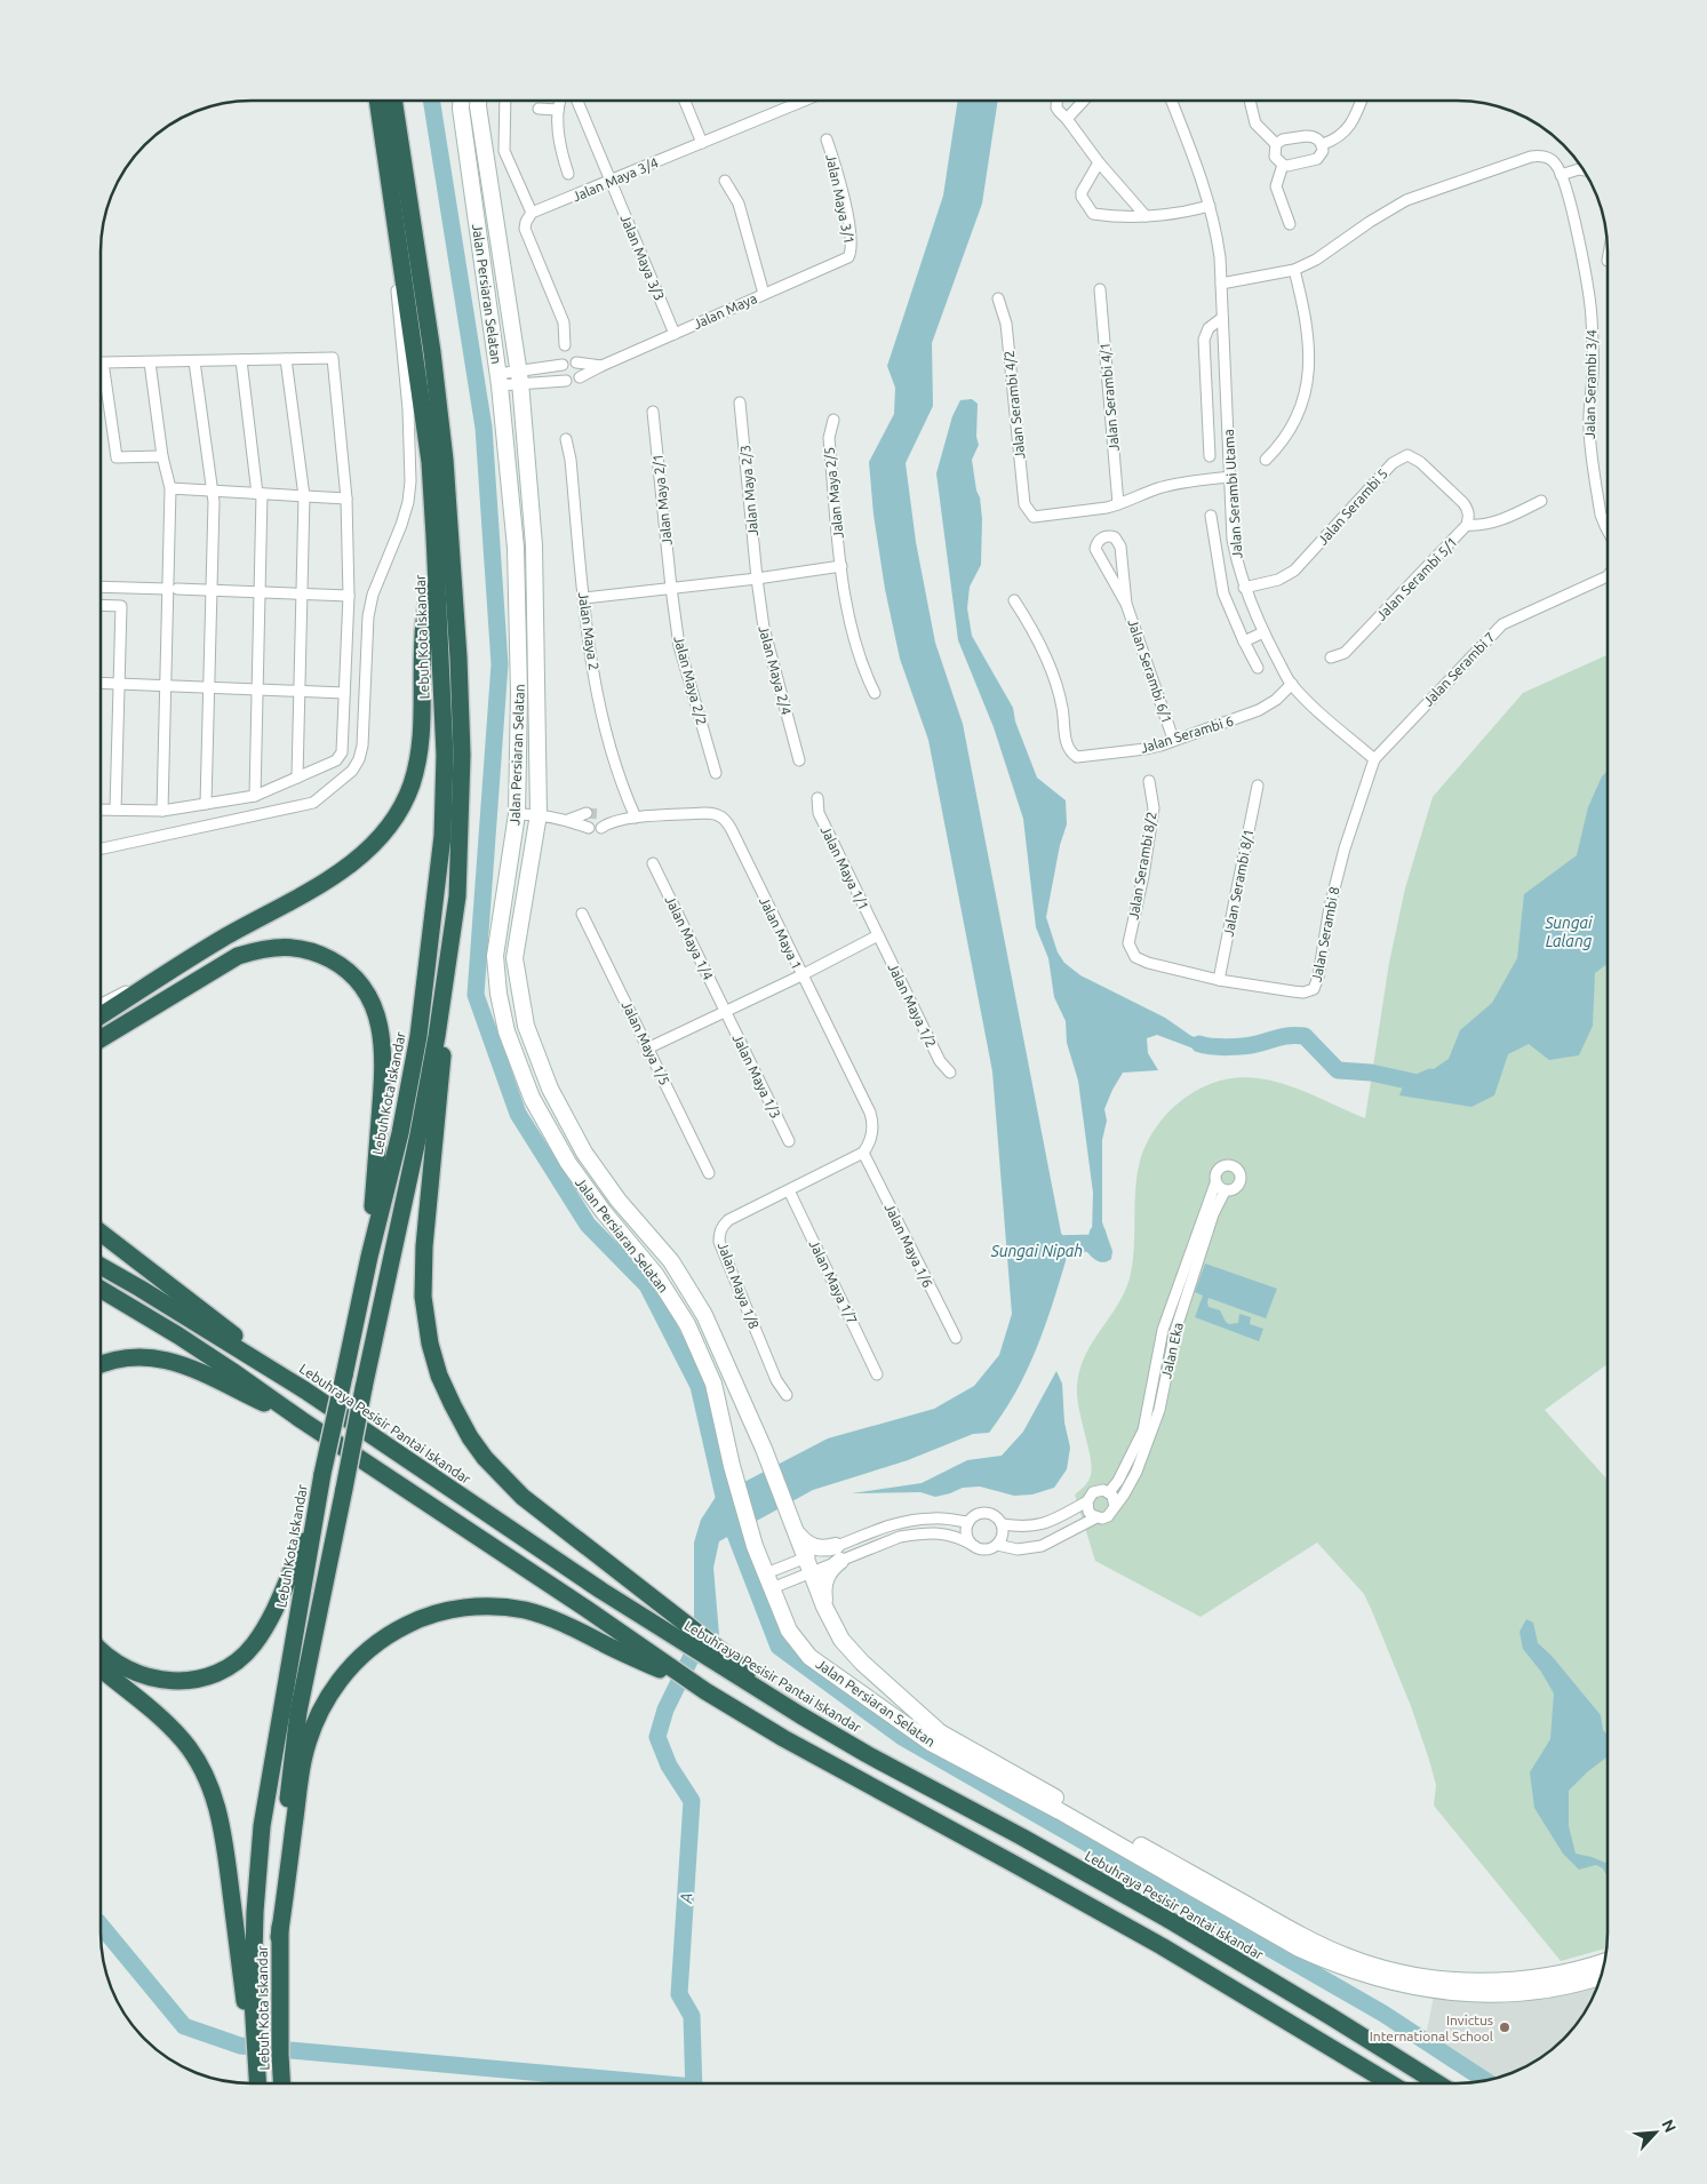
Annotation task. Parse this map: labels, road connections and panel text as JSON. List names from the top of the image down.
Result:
{
  "streets": {
    "highway": ["Lebuh Kota Iskandar", "Lebuhraya Pesisir Pantai Iskandar"],
    "street": [
      "Jalan Maya 3/4",
      "Jalan Maya 3/1",
      "Jalan Maya 3/3",
      "Jalan Persiaran Selatan",
      "Jalan Maya",
      "Jalan Serambi 3/4",
      "Jalan Serambi 4/1",
      "Jalan Serambi 4/2",
      "Jalan Maya 2/3",
      "Jalan Maya 2/5",
      "Jalan Serambi Utama",
      "Jalan Maya 2/1",
      "Jalan Serambi 5",
      "Jalan Serambi 5/1",
      "Jalan Maya 2",
      "Jalan Serambi 7",
      "Jalan Maya 2/4",
      "Jalan Serambi 6/1",
      "Jalan Maya 2/2",
      "Jalan Serambi 6",
      "Jalan Serambi 8/2",
      "Jalan Maya 1/1",
      "Jalan Serambi 8/1",
      "Jalan Maya 1",
      "Jalan Serambi 8",
      "Jalan Maya 1/4",
      "Jalan Maya 1/2",
      "Jalan Maya 1/5",
      "Jalan Maya 1/3",
      "Jalan Maya 1/6",
      "Jalan Maya 1/7",
      "Jalan Maya 1/8",
      "Jalan Eka"
    ]
  },
  "crossings": [
    ["Jalan Maya 3/4", "Jalan Maya 3/3"],
    ["Jalan Maya 3/1", "Jalan Maya"],
    ["Jalan Maya 3/3", "Jalan Maya"],
    ["Jalan Persiaran Selatan", "Jalan Eka"],
    ["Jalan Serambi 4/1", "Jalan Serambi 4/2"],
    ["Jalan Maya 2/3", "Jalan Maya 2/4"],
    ["Jalan Serambi Utama", "Jalan Serambi 5"],
    ["Jalan Serambi Utama", "Jalan Serambi 7"],
    ["Jalan Serambi Utama", "Jalan Serambi 6"],
    ["Jalan Serambi Utama", "Jalan Serambi 8"],
    ["Jalan Maya 2/1", "Jalan Maya 2/2"],
    ["Jalan Serambi 5", "Jalan Serambi 5/1"],
    ["Jalan Maya 2", "Jalan Maya 1"],
    ["Jalan Serambi 7", "Jalan Serambi 8"],
    ["Jalan Serambi 6/1", "Jalan Serambi 6"],
    ["Jalan Serambi 8/2", "Jalan Serambi 8"],
    ["Jalan Maya 1/1", "Jalan Maya 1/2"],
    ["Jalan Serambi 8/1", "Jalan Serambi 8"],
    ["Jalan Maya 1", "Jalan Maya 1/6"],
    ["Jalan Maya 1", "Jalan Maya 1/8"],
    ["Jalan Maya 1/4", "Jalan Maya 1/3"],
    ["Jalan Maya 1/6", "Jalan Maya 1/8"],
    ["Jalan Maya 1/7", "Jalan Maya 1/8"]
  ],
  "water": ["Sungai Lalang", "Sungai Nipah", "A"],
  "places": ["Invictus International School"],
  "north": "top right"
}
